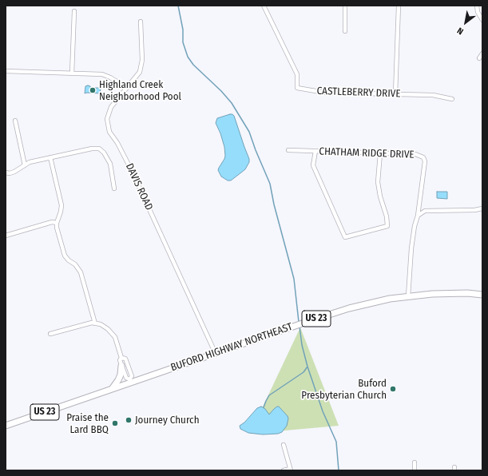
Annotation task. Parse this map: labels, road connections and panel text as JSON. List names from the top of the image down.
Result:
{
  "streets": {
    "main road": ["US 23", "BUFORD HIGHWAY NORTHEAST"],
    "street": ["CASTLEBERRY DRIVE", "CHATHAM RIDGE DRIVE", "DAVIS ROAD"]
  },
  "crossings": [
    ["DAVIS ROAD", "BUFORD HIGHWAY NORTHEAST"]
  ],
  "places": [
    "Highland Creek Neighborhood Pool",
    "Buford Presbyterian Church",
    "Journey Church",
    "Praise the Lard BBQ"
  ],
  "north": "bottom left"
}
